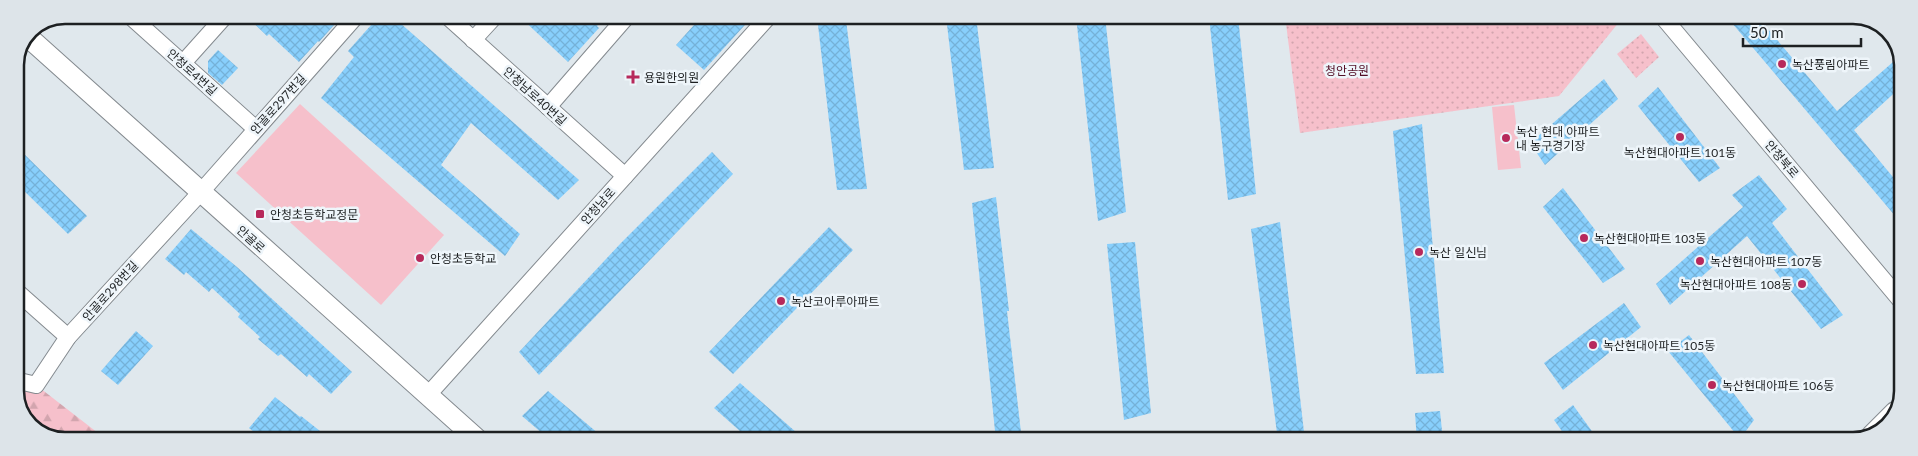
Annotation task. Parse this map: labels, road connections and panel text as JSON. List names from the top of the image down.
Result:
{
  "streets": {
    "main road": ["안골로"],
    "street": [
      "안청로4번길",
      "안청남로40번길",
      "안골로297번길",
      "안청북로",
      "안청남로",
      "안골로298번길"
    ]
  },
  "crossings": [
    ["안청로4번길", "안골로297번길"],
    ["안청남로40번길", "안청남로"],
    ["안골로297번길", "안골로"],
    ["안골로297번길", "안골로298번길"],
    ["안청남로", "안골로"],
    ["안골로", "안골로298번길"]
  ],
  "parks": ["청안공원"],
  "places": {
    "other": [
      "녹산풍림아파트",
      "녹산현대아파트 101동",
      "녹산 현대 아파트 내 농구경기장",
      "녹산현대아파트 103동",
      "녹산 일신님",
      "안청초등학교",
      "녹산현대아파트 107동",
      "녹산현대아파트 108동",
      "녹산코아루아파트",
      "녹산현대아파트 105동",
      "녹산현대아파트 106동"
    ],
    "health": ["용원한의원"],
    "transit": ["안청초등학교정문"]
  },
  "scale_bar": "50 m"
}
